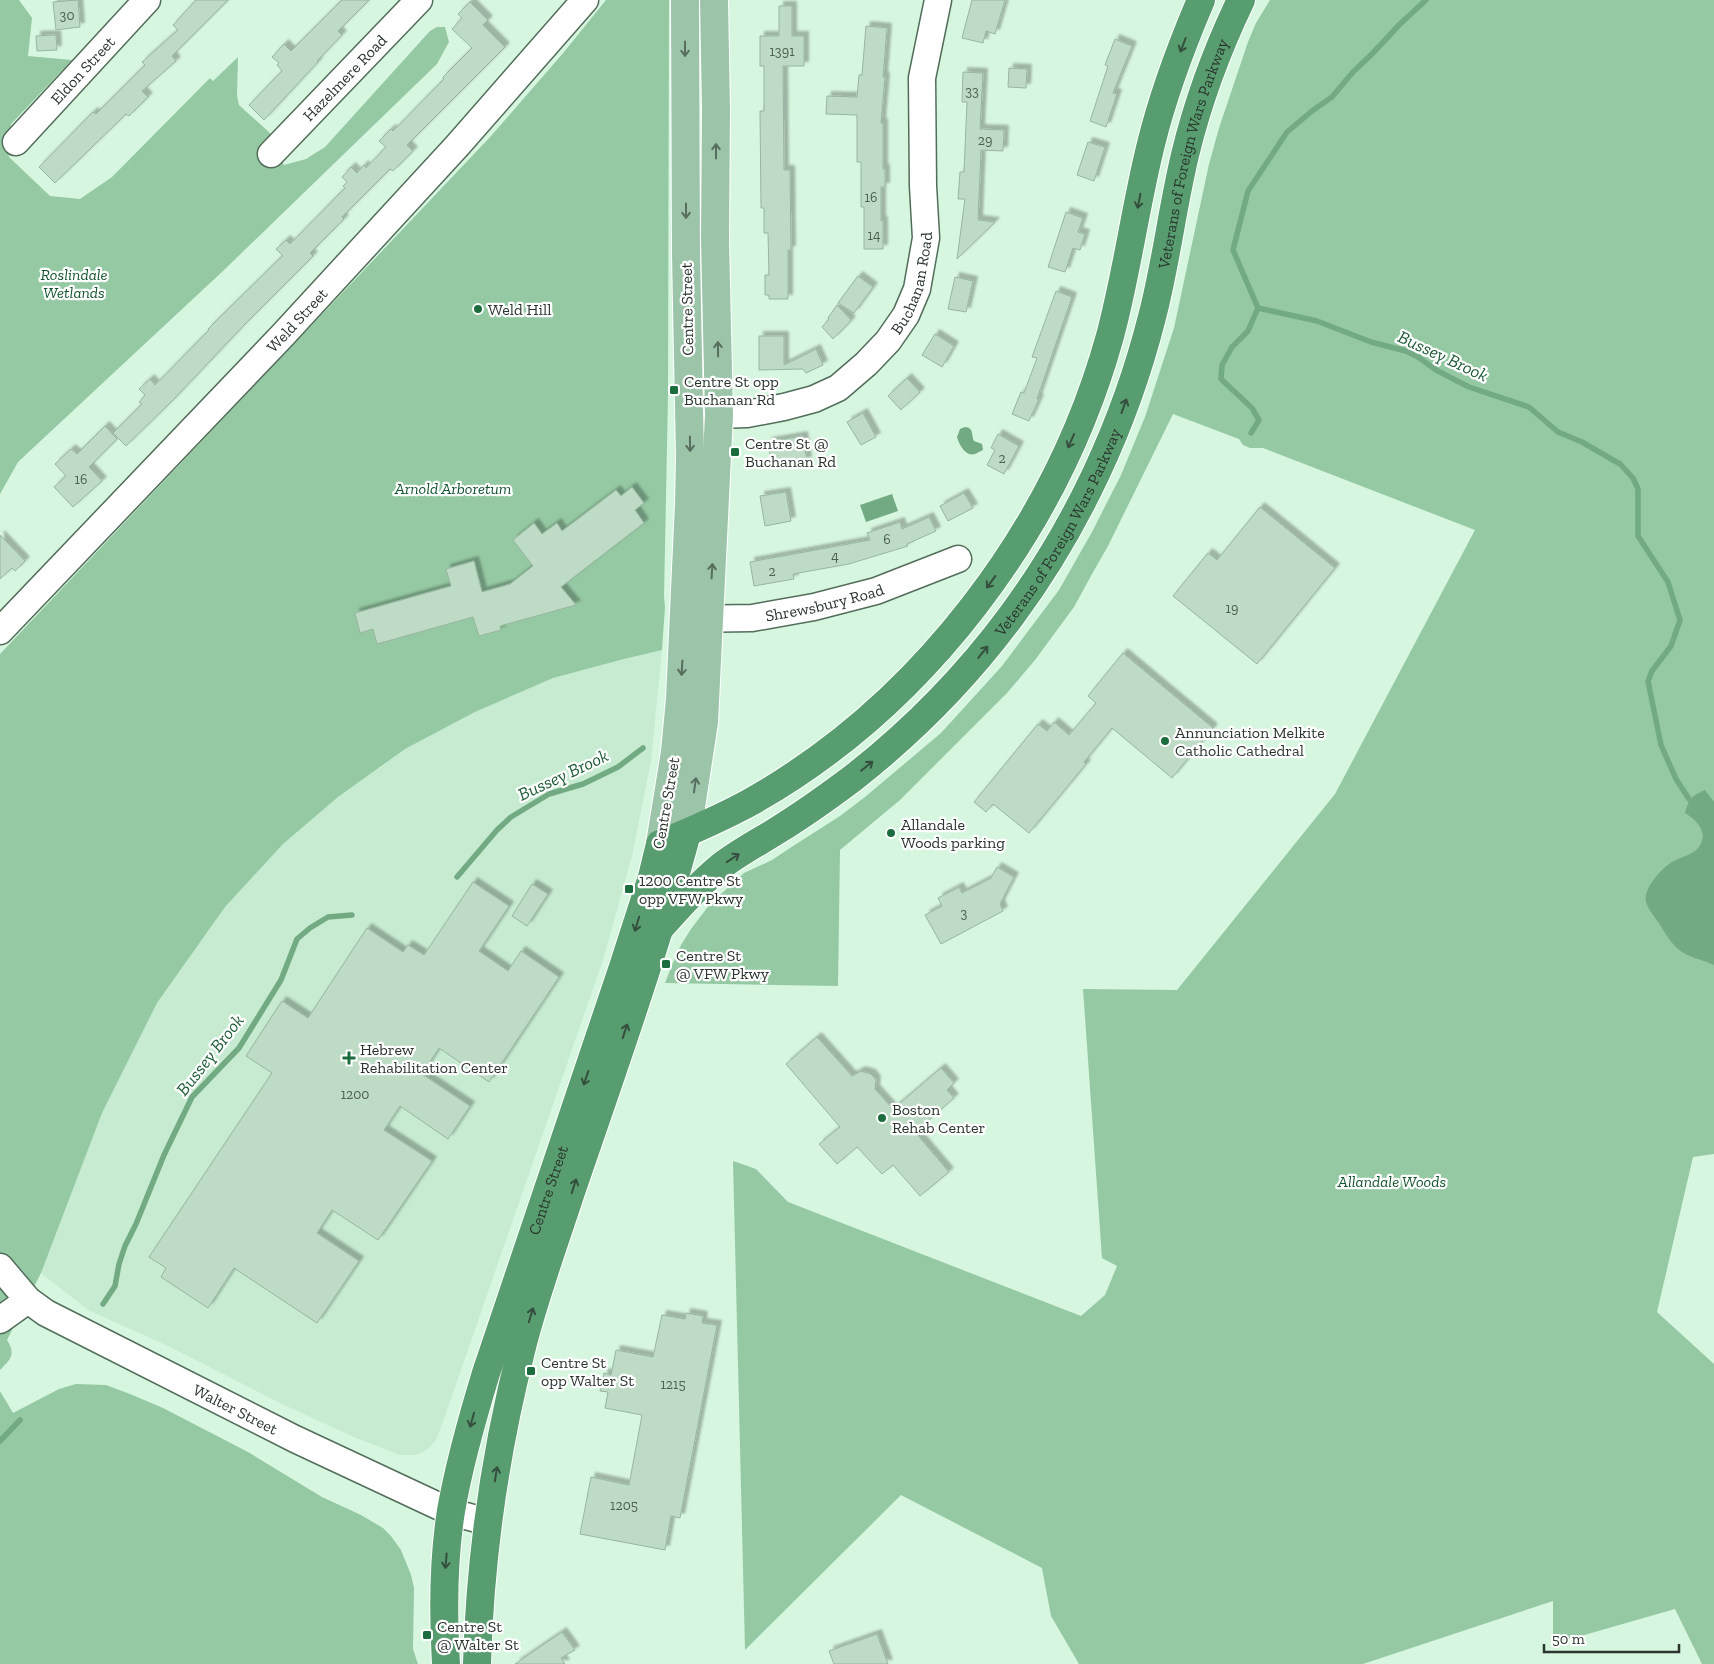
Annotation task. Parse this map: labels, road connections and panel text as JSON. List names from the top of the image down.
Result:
{
  "streets": {
    "highway": ["Veterans of Foreign Wars Parkway", "Centre Street"],
    "street": [
      "Eldon Street",
      "Hazelmere Road",
      "Buchanan Road",
      "Weld Street",
      "Shrewsbury Road",
      "Walter Street"
    ]
  },
  "crossings": [
    ["Veterans of Foreign Wars Parkway", "Centre Street"],
    ["Buchanan Road", "Centre Street"],
    ["Centre Street", "Shrewsbury Road"],
    ["Centre Street", "Walter Street"]
  ],
  "water": ["Bussey Brook"],
  "parks": ["Roslindale Wetlands", "Arnold Arboretum", "Allandale Woods"],
  "places": {
    "other": [
      "Weld Hill",
      "Annunciation Melkite Catholic Cathedral",
      "Allandale Woods parking",
      "Boston Rehab Center"
    ],
    "transit": [
      "Centre St opp Buchanan Rd",
      "Centre St @ Buchanan Rd",
      "1200 Centre St opp VFW Pkwy",
      "Centre St @ VFW Pkwy",
      "Centre St opp Walter St",
      "Centre St @ Walter St"
    ],
    "health": ["Hebrew Rehabilitation Center"]
  },
  "house_numbers": [
    "30",
    "1391",
    "33",
    "29",
    "16",
    "14",
    "2",
    "16",
    "6",
    "4",
    "2",
    "19",
    "3",
    "1200",
    "1215",
    "1205"
  ],
  "scale_bar": "50 m"
}
